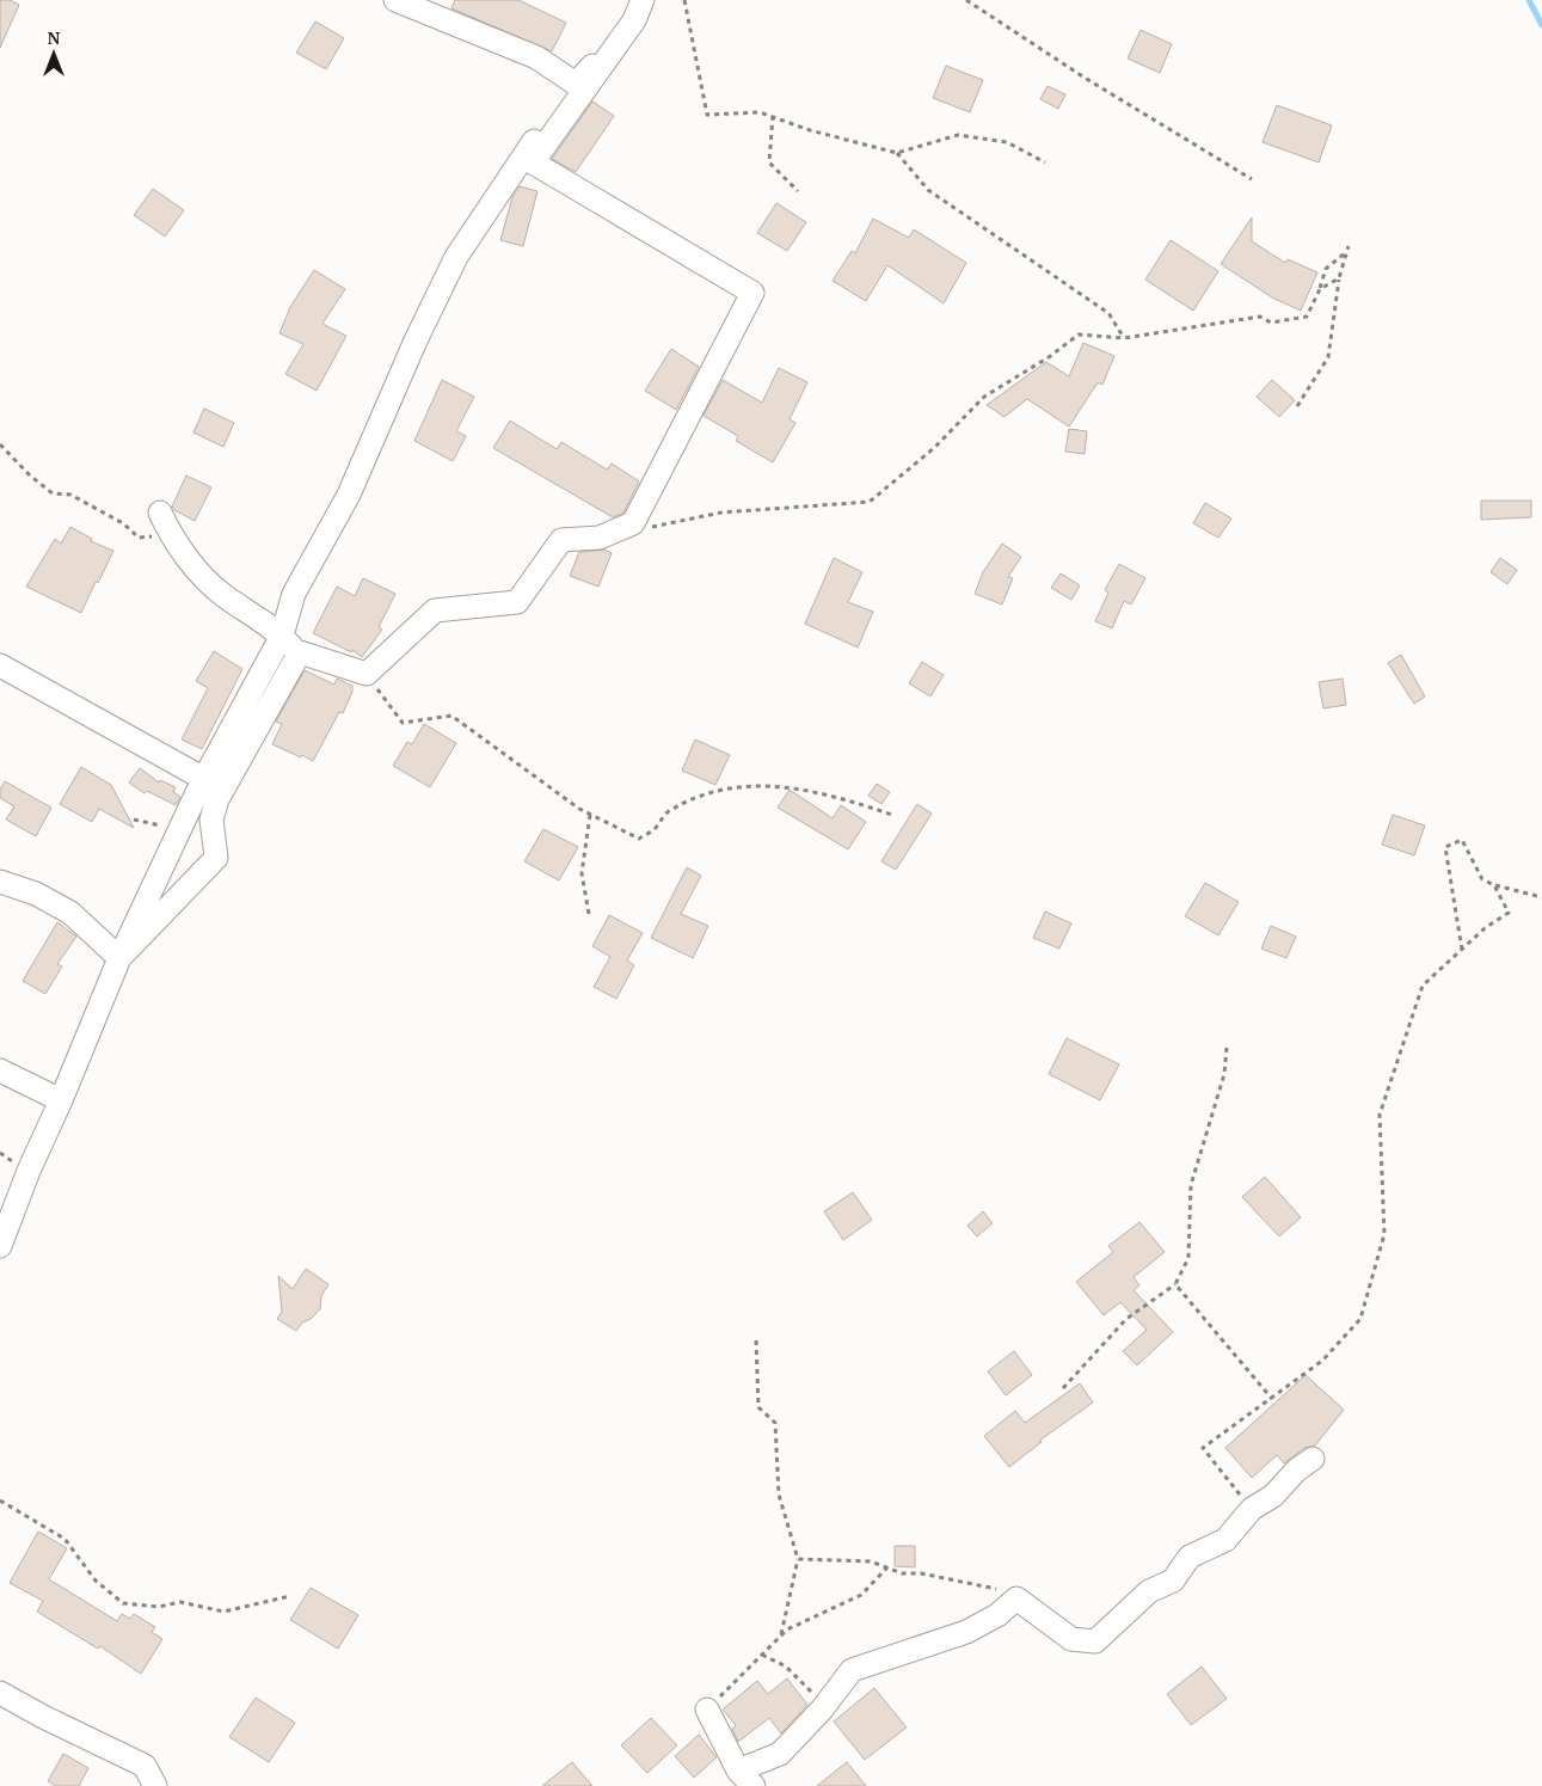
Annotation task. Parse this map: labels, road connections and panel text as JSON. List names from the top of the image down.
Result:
{
  "north": "top"
}
